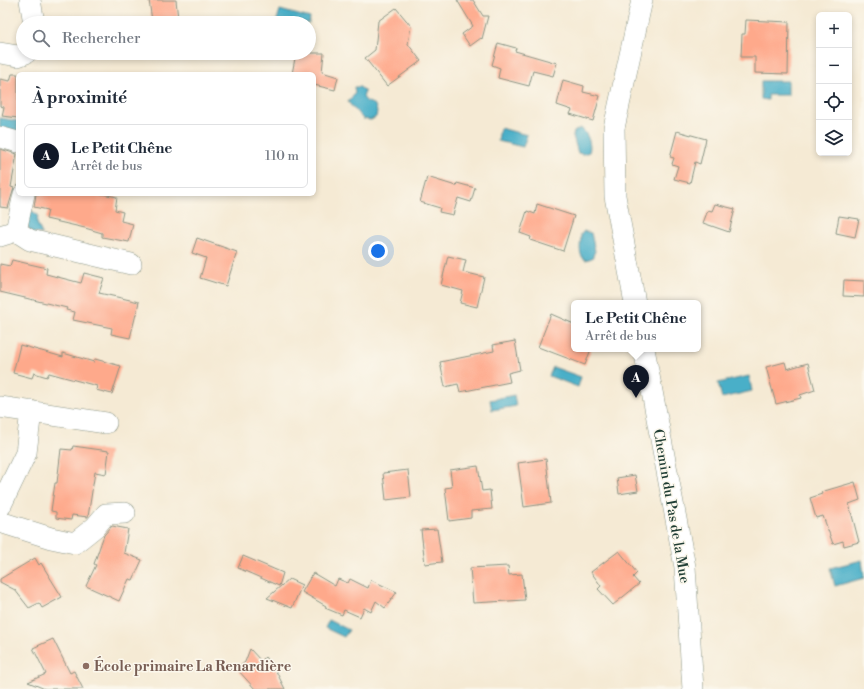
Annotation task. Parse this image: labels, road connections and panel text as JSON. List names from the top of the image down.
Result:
{
  "streets": {
    "street": ["Chemin du Pas de la Mue"]
  },
  "places": ["École primaire La Renardière"],
  "page": {
    "map_buttons": ["+", "−"],
    "search": "Rechercher",
    "heading": "À proximité",
    "list": [
      {
        "mark": "A",
        "name": "Le Petit Chêne",
        "note": "Arrêt de bus",
        "value": "110 m"
      }
    ],
    "popup": ["Le Petit Chêne", "Arrêt de bus"],
    "pins": "A"
  }
}
